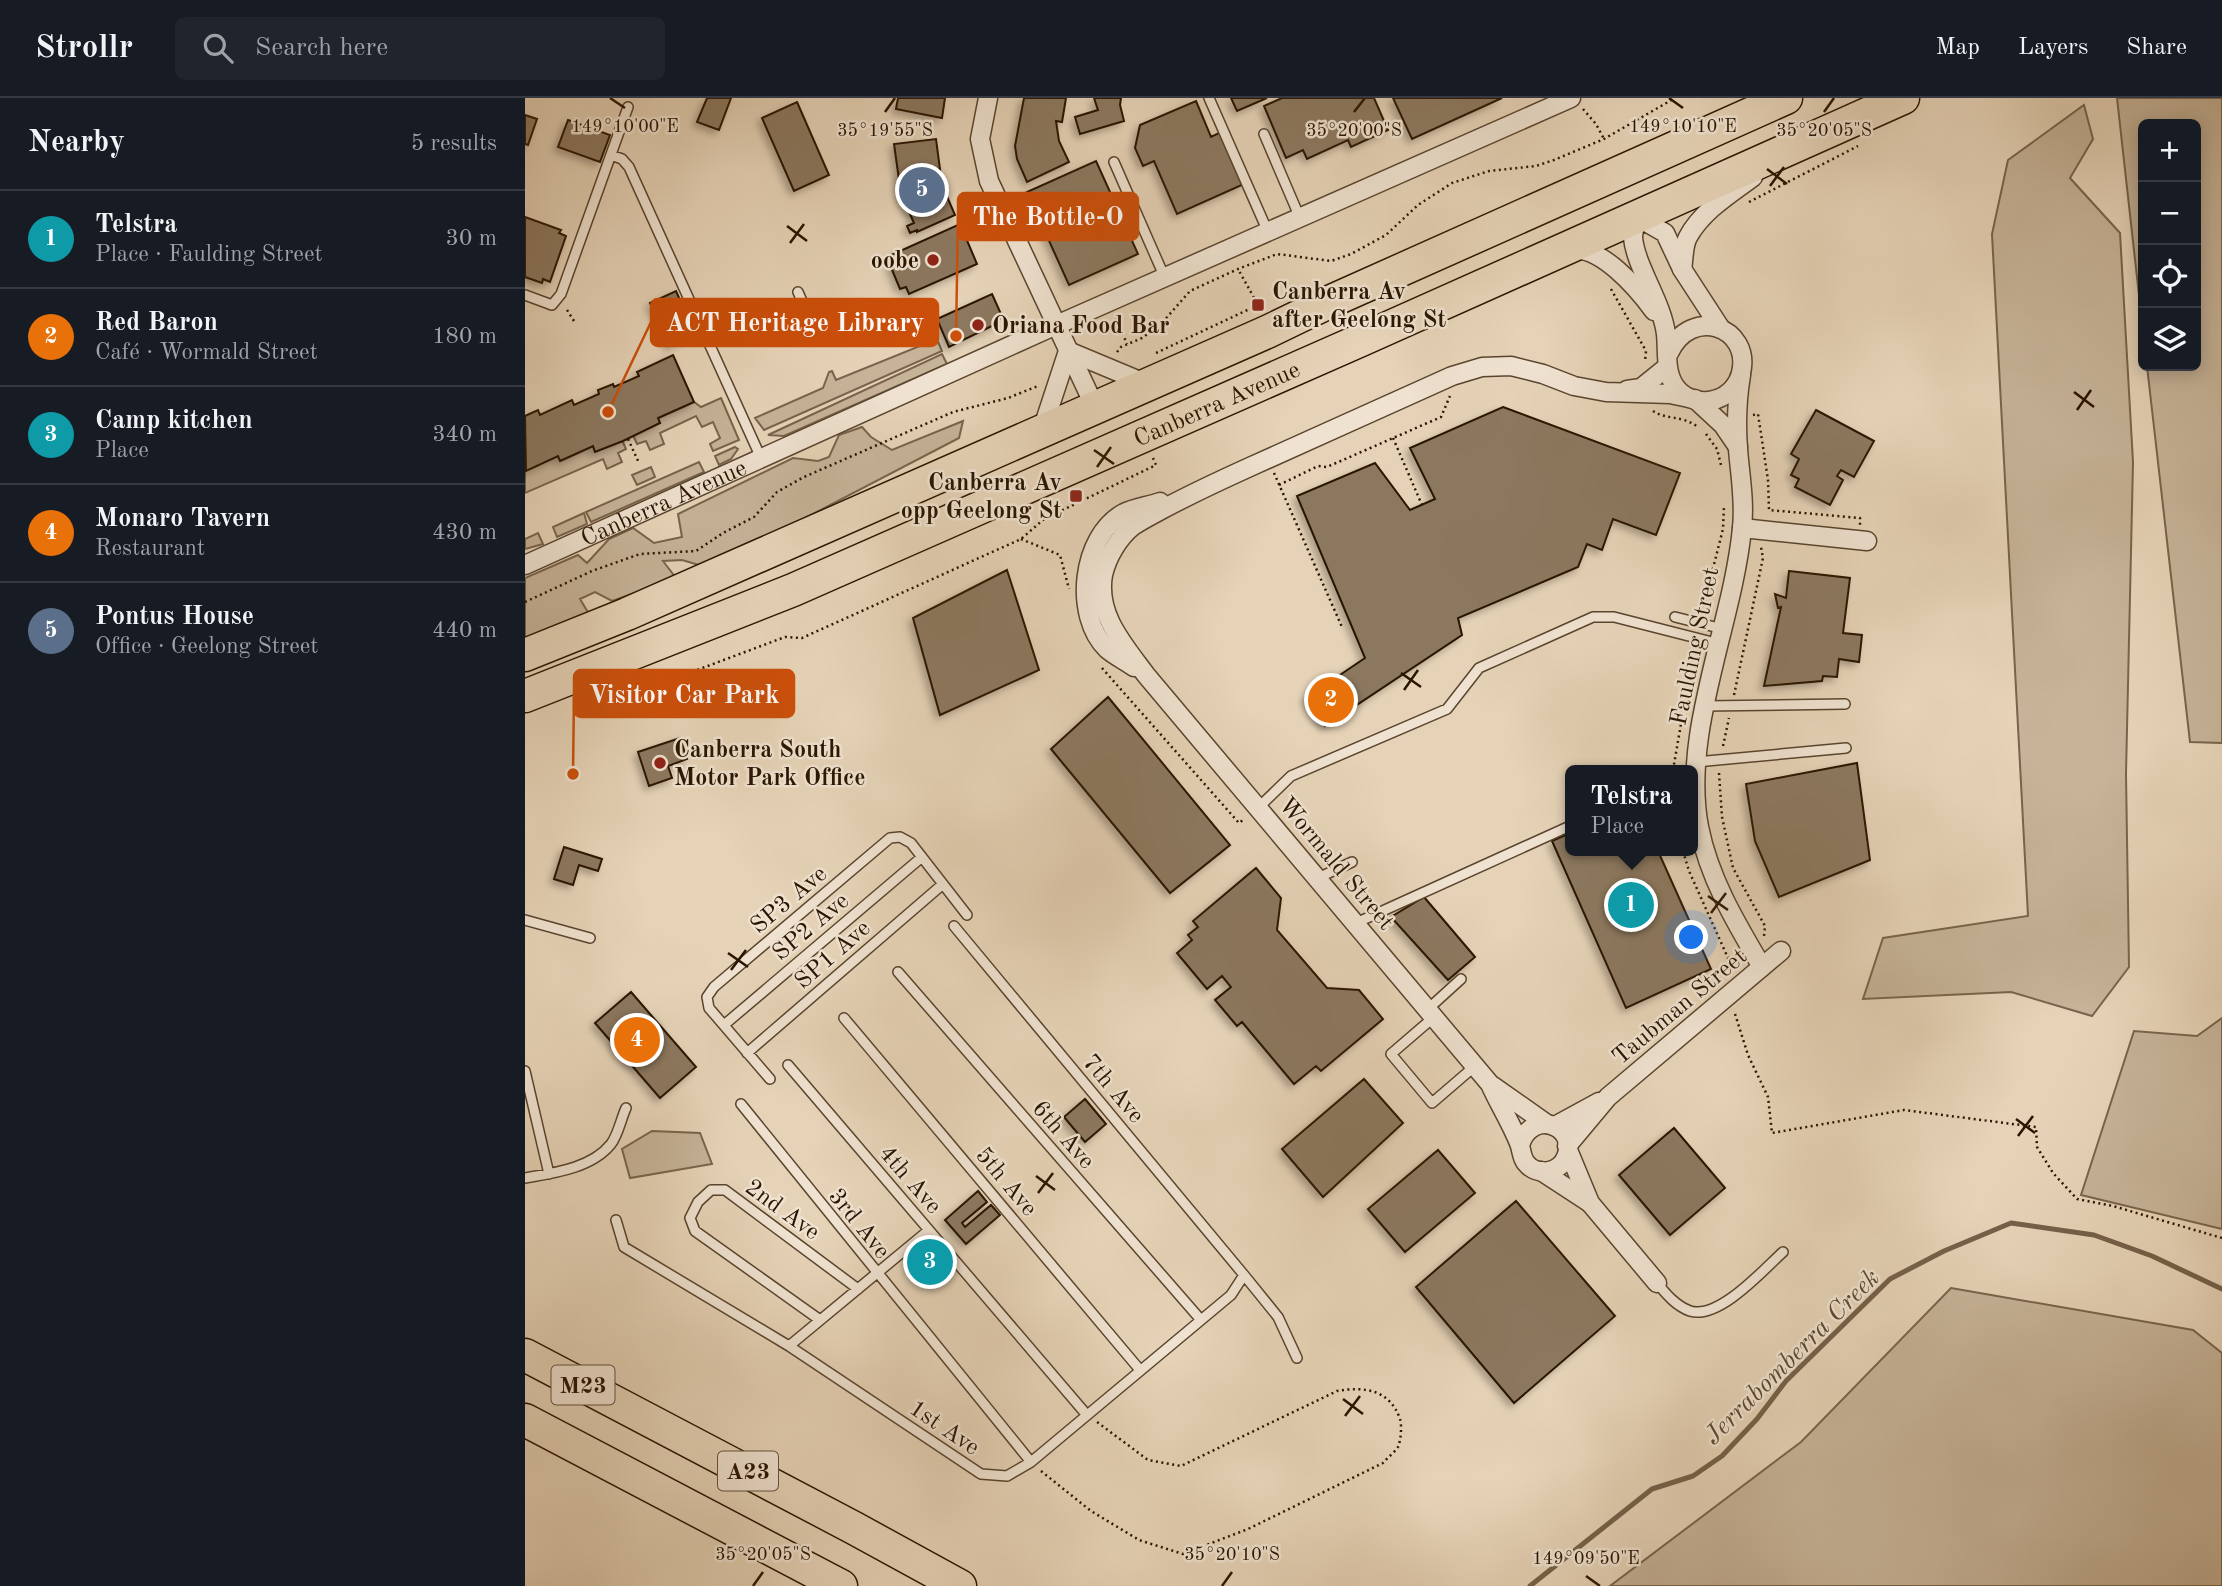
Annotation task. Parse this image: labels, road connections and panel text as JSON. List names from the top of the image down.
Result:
{
  "streets": {
    "highway": ["Canberra Avenue", "M23", "A23"],
    "street": ["Faulding Street", "Wormald Street", "Taubman Street"],
    "lane": [
      "SP3 Ave",
      "SP2 Ave",
      "SP1 Ave",
      "7th Ave",
      "6th Ave",
      "4th Ave",
      "5th Ave",
      "2nd Ave",
      "3rd Ave",
      "1st Ave"
    ]
  },
  "crossings": [
    ["Faulding Street", "Wormald Street"],
    ["Faulding Street", "Taubman Street"],
    ["Wormald Street", "Taubman Street"],
    ["SP3 Ave", "SP2 Ave"],
    ["SP3 Ave", "SP1 Ave"],
    ["7th Ave", "1st Ave"],
    ["6th Ave", "1st Ave"],
    ["4th Ave", "1st Ave"],
    ["5th Ave", "1st Ave"],
    ["3rd Ave", "1st Ave"],
    ["M23", "A23"]
  ],
  "water": ["Jerrabomberra Creek"],
  "places": {
    "other": [
      "oobe",
      "Oriana Food Bar",
      "The Bottle-O",
      "ACT Heritage Library",
      "Canberra South Motor Park Office",
      "Visitor Car Park"
    ],
    "transit": ["Canberra Av after Geelong St", "Canberra Av opp Geelong St"]
  },
  "page": {
    "header": "Strollr",
    "search": "Search here",
    "nav": ["Map", "Layers", "Share"],
    "heading": ["Nearby", "5 results"],
    "map_buttons": ["+", "−"],
    "pins": [
      "5",
      "2",
      "1",
      "4",
      "3"
    ],
    "list": [
      {
        "mark": "1",
        "name": "Telstra",
        "note": "Place · Faulding Street",
        "value": "30 m"
      },
      {
        "mark": "2",
        "name": "Red Baron",
        "note": "Café · Wormald Street",
        "value": "180 m"
      },
      {
        "mark": "3",
        "name": "Camp kitchen",
        "note": "Place",
        "value": "340 m"
      },
      {
        "mark": "4",
        "name": "Monaro Tavern",
        "note": "Restaurant",
        "value": "430 m"
      },
      {
        "mark": "5",
        "name": "Pontus House",
        "note": "Office · Geelong Street",
        "value": "440 m"
      }
    ],
    "popup": ["Telstra", "Place"]
  },
  "coordinates": [
    "149°10'00\"E",
    "149°10'10\"E",
    "35°19'55\"S",
    "35°20'00\"S",
    "35°20'05\"S",
    "35°20'10\"S",
    "149°09'50\"E"
  ]
}
